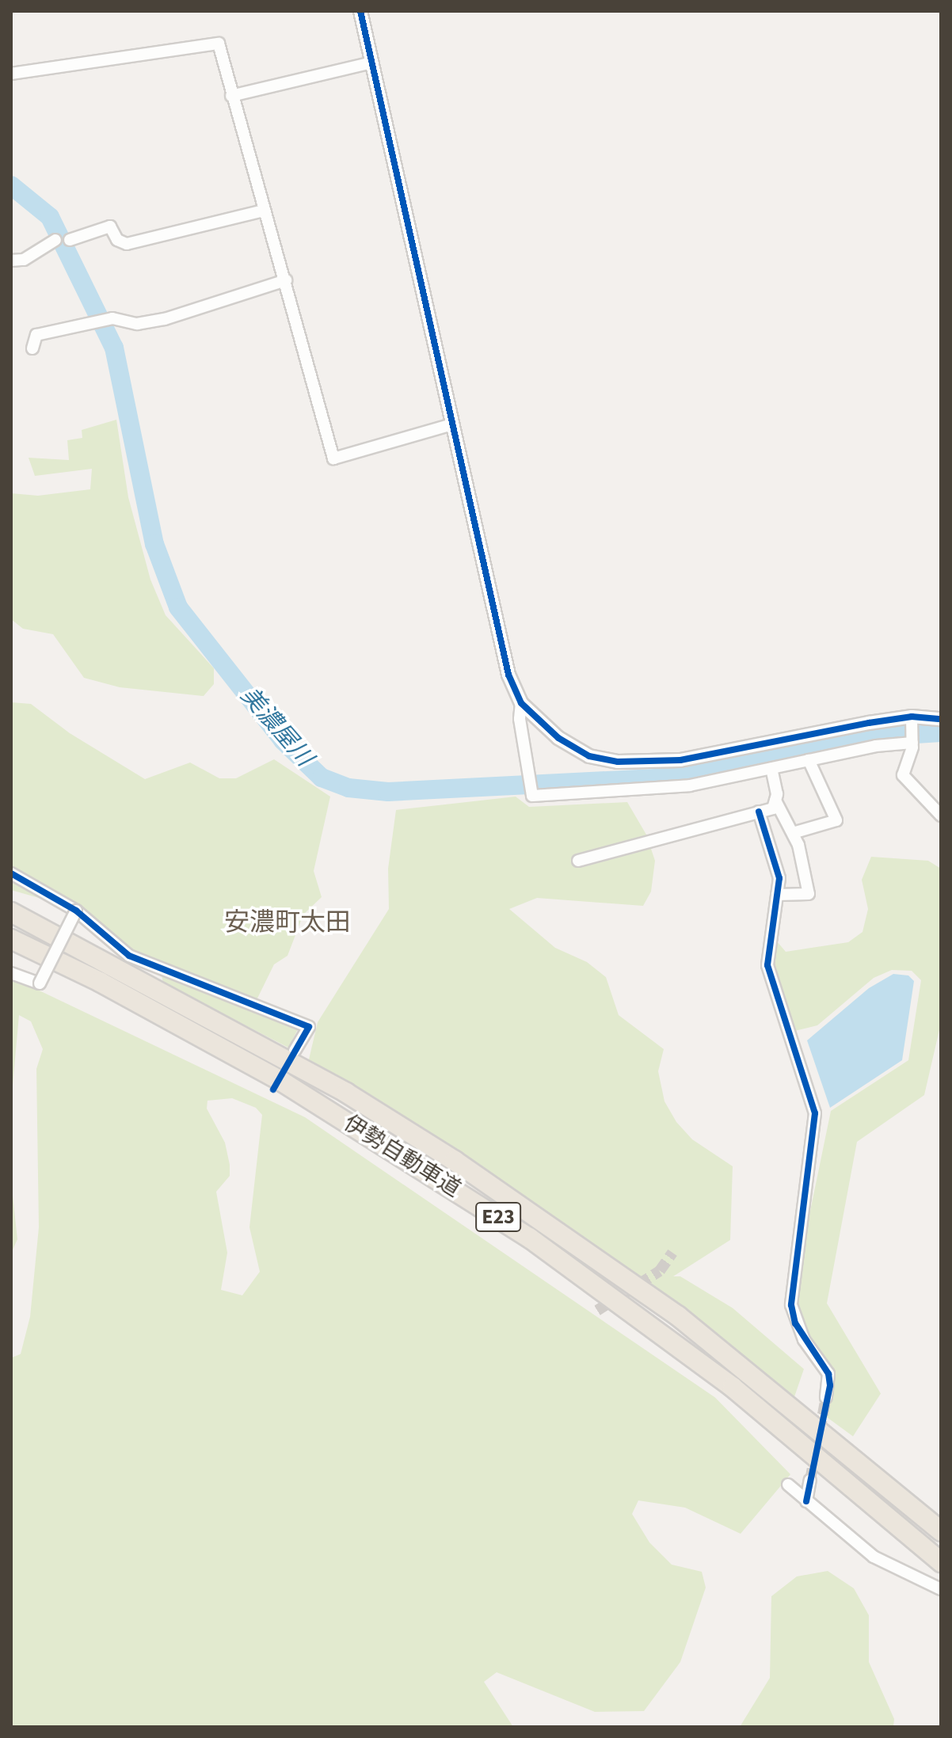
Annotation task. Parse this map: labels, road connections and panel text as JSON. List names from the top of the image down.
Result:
{
  "streets": {
    "highway": ["伊勢自動車道", "E23"]
  },
  "districts": ["安濃町太田"],
  "water": ["美濃屋川"]
}
